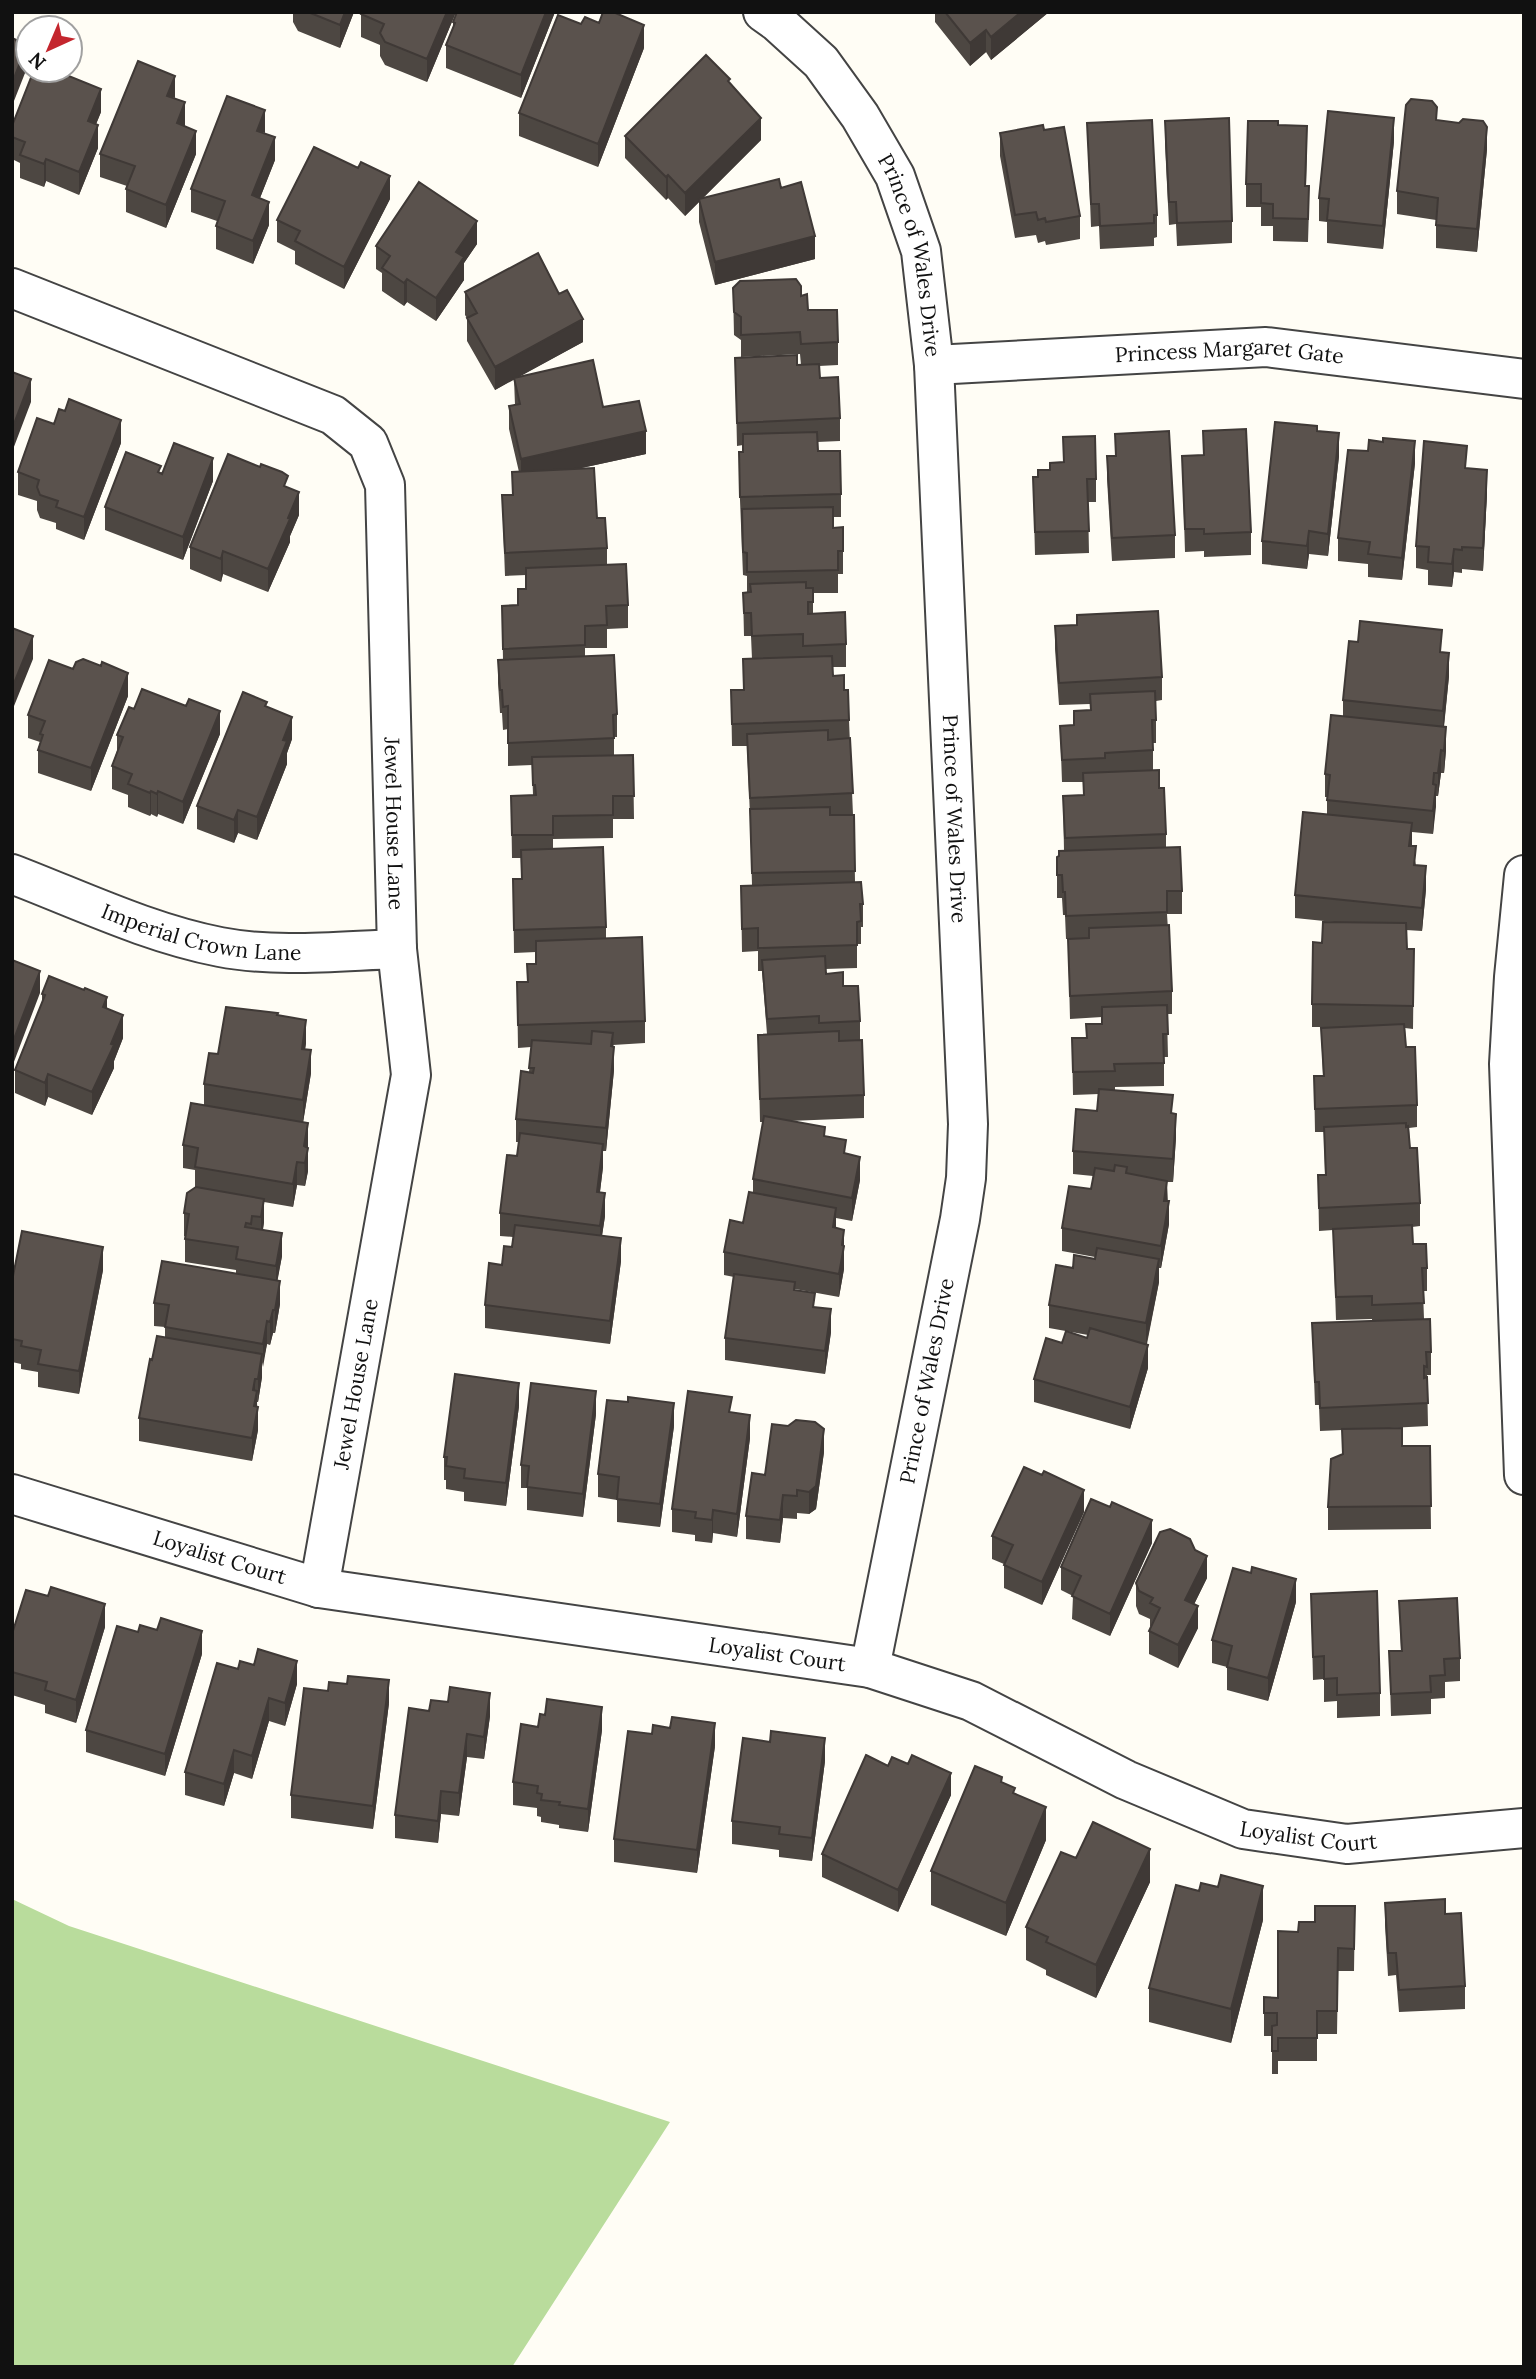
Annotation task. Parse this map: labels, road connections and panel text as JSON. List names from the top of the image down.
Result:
{
  "streets": {
    "street": [
      "Prince of Wales Drive",
      "Princess Margaret Gate",
      "Jewel House Lane",
      "Imperial Crown Lane",
      "Loyalist Court"
    ]
  },
  "crossings": [
    ["Prince of Wales Drive", "Princess Margaret Gate"],
    ["Prince of Wales Drive", "Loyalist Court"],
    ["Jewel House Lane", "Imperial Crown Lane"],
    ["Jewel House Lane", "Loyalist Court"]
  ],
  "north": "bottom left"
}
